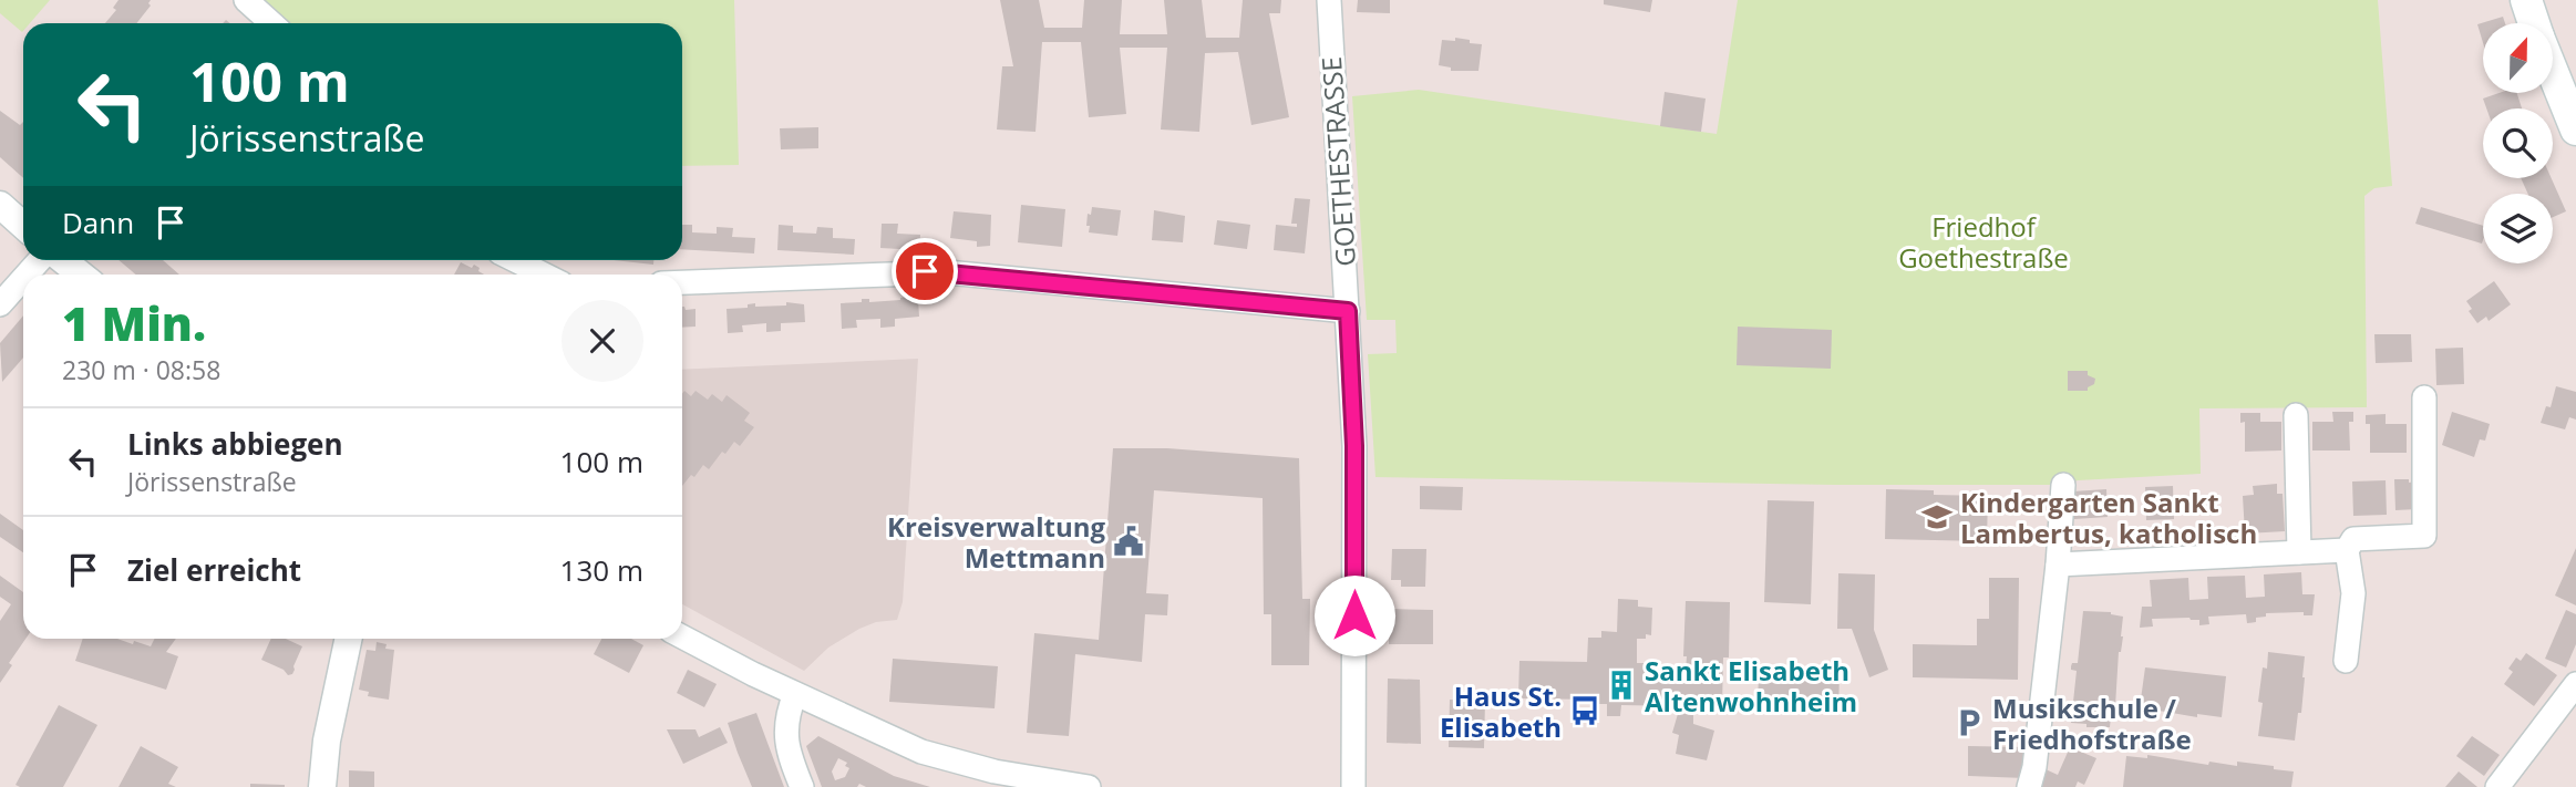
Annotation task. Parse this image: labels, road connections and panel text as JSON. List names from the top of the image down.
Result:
{
  "streets": {
    "street": ["GOETHESTRASSE"]
  },
  "parks": ["Friedhof Goethestraße"],
  "places": {
    "school or university": ["Kindergarten Sankt Lambertus, katholisch"],
    "public building": ["Kreisverwaltung Mettmann"],
    "building": ["Sankt Elisabeth Altenwohnheim"],
    "bus stop": ["Haus St. Elisabeth"],
    "parking": ["Musikschule / Friedhofstraße"]
  },
  "north": "top",
  "page": {
    "turn": ["100 m", "Jörissenstraße"],
    "then": "Dann",
    "heading": ["1 Min.", "230 m · 08:58"],
    "list": [
      {
        "name": "Links abbiegen",
        "note": "Jörissenstraße",
        "value": "100 m"
      },
      {
        "name": "Ziel erreicht",
        "value": "130 m"
      }
    ]
  }
}
